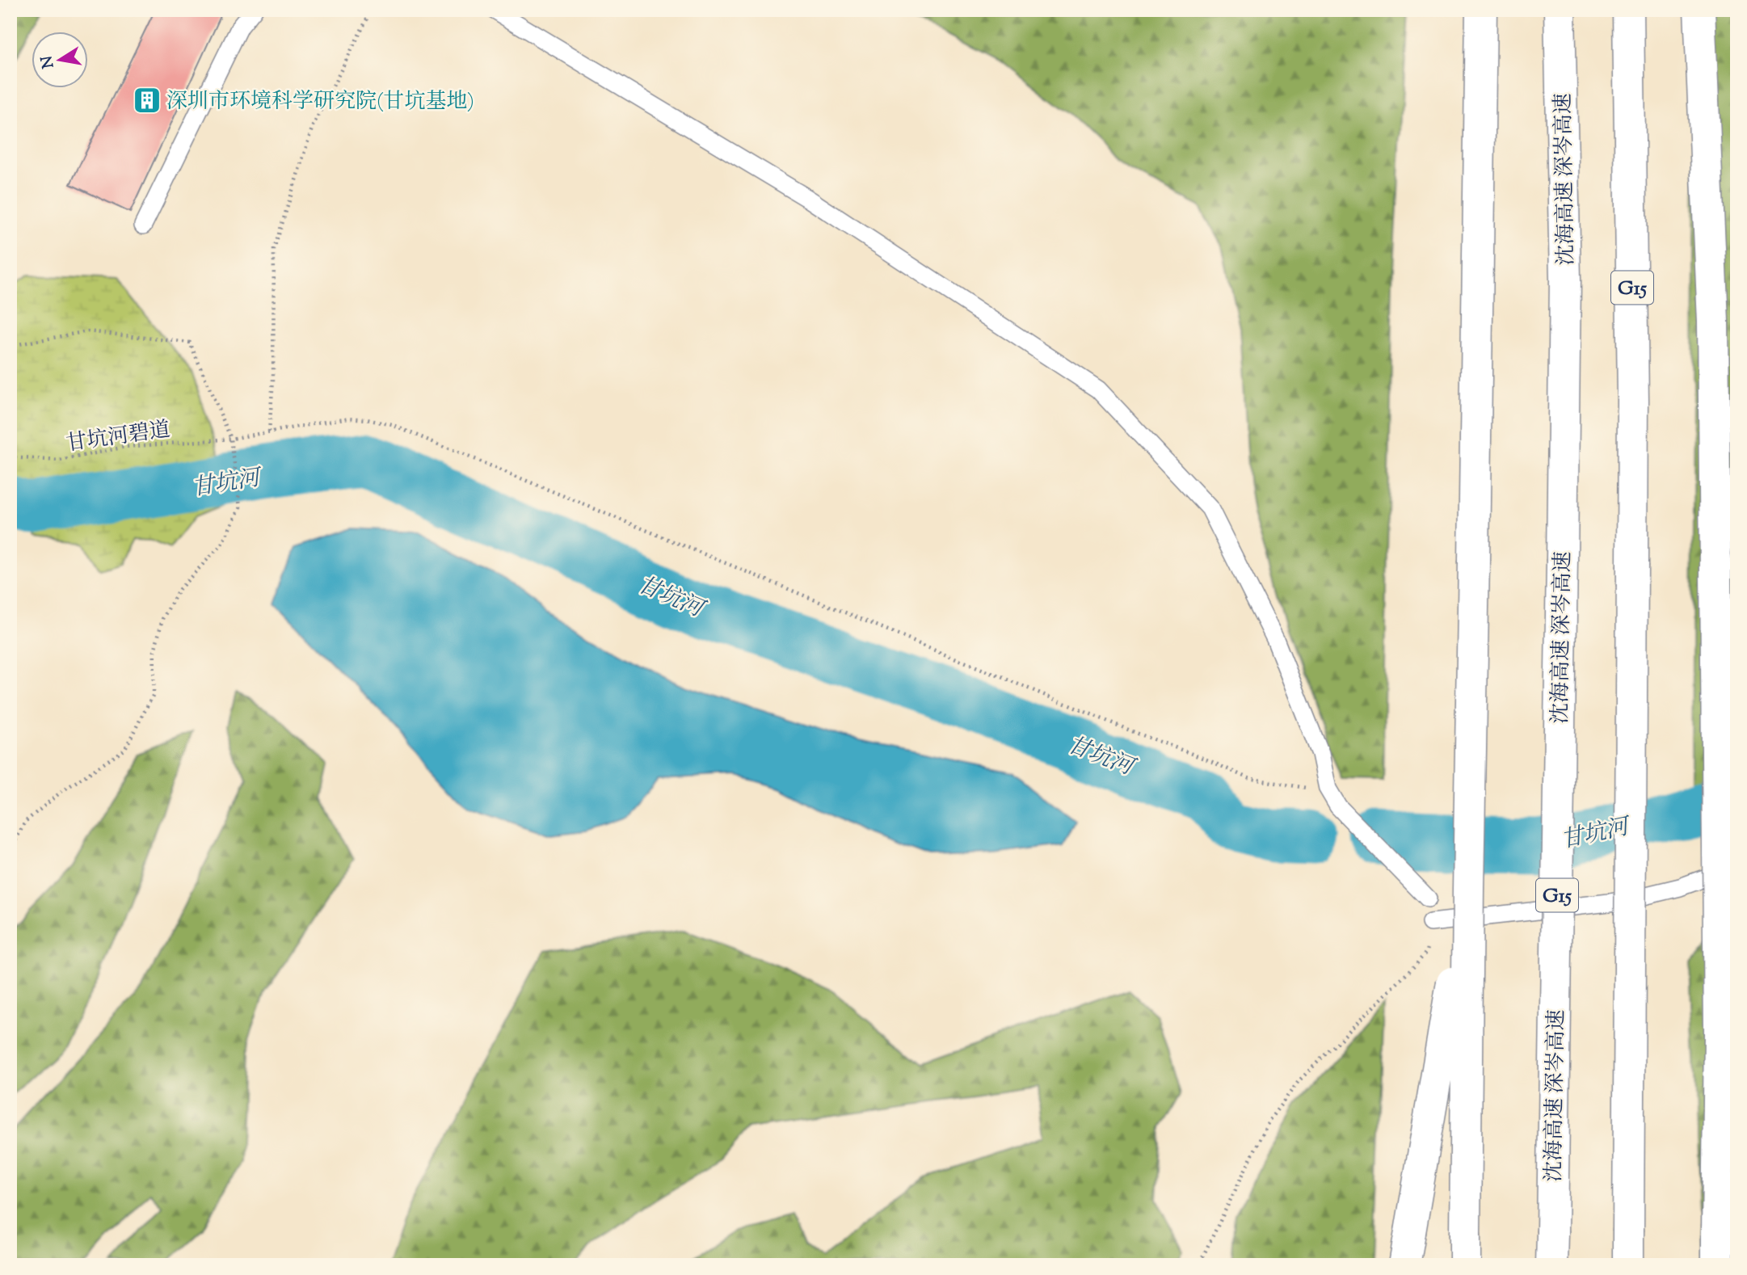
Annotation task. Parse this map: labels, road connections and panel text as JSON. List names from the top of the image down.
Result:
{
  "streets": {
    "highway": ["沈海高速 深岑高速", "G15"],
    "path": ["甘坑河碧道"]
  },
  "water": ["甘坑河"],
  "places": {
    "building": ["深圳市环境科学研究院(甘坑基地)"]
  },
  "north": "left"
}
